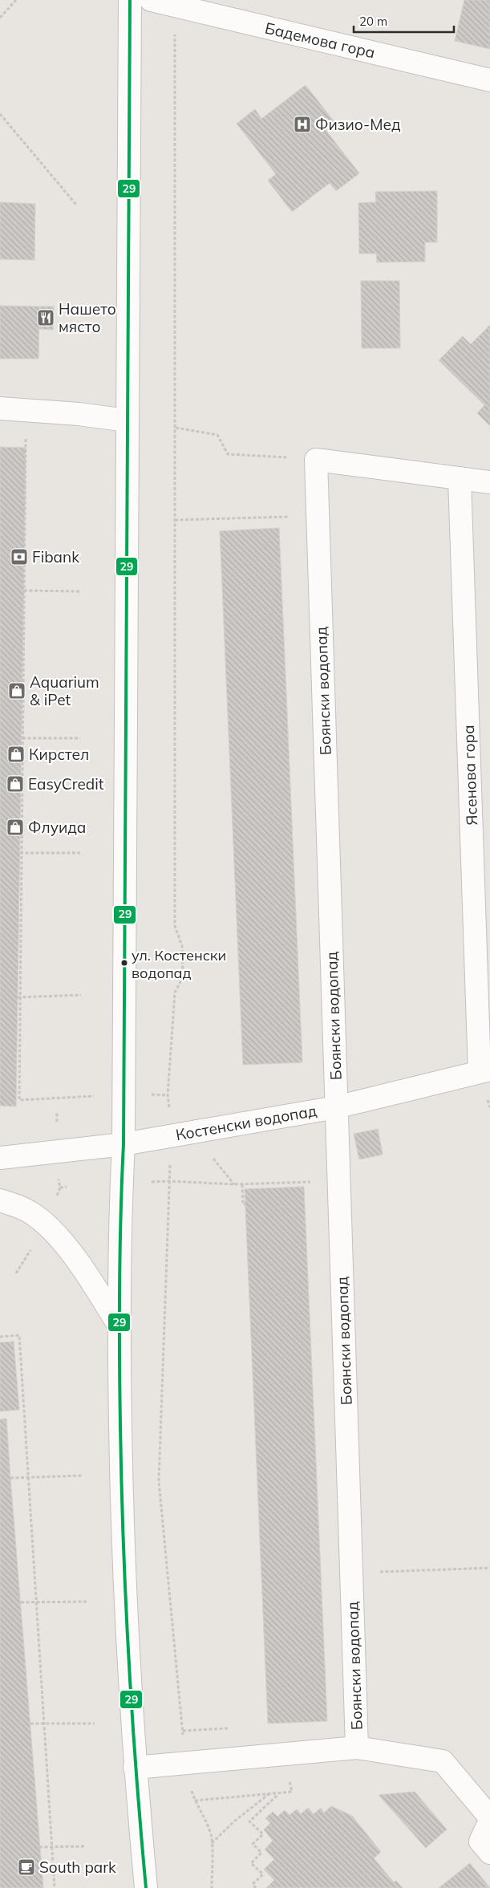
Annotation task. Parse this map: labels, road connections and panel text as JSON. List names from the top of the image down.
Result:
{
  "streets": {
    "street": [
      "Бадемова гора",
      "Боянски водопад",
      "Ясенова гора",
      "Костенски водопад"
    ]
  },
  "crossings": [
    ["Боянски водопад", "Костенски водопад"],
    ["Ясенова гора", "Костенски водопад"]
  ],
  "places": {
    "hospital": ["Физио-Мед"],
    "restaurant": ["Нашето място"],
    "bank": ["Fibank"],
    "shop": [
      "Aquarium & iPet",
      "Кирстел",
      "EasyCredit",
      "Флуида"
    ],
    "other": ["ул. Костенски водопад"],
    "cafe": ["South park"]
  },
  "lines": ["transit line 29"],
  "scale_bar": "20 m"
}
